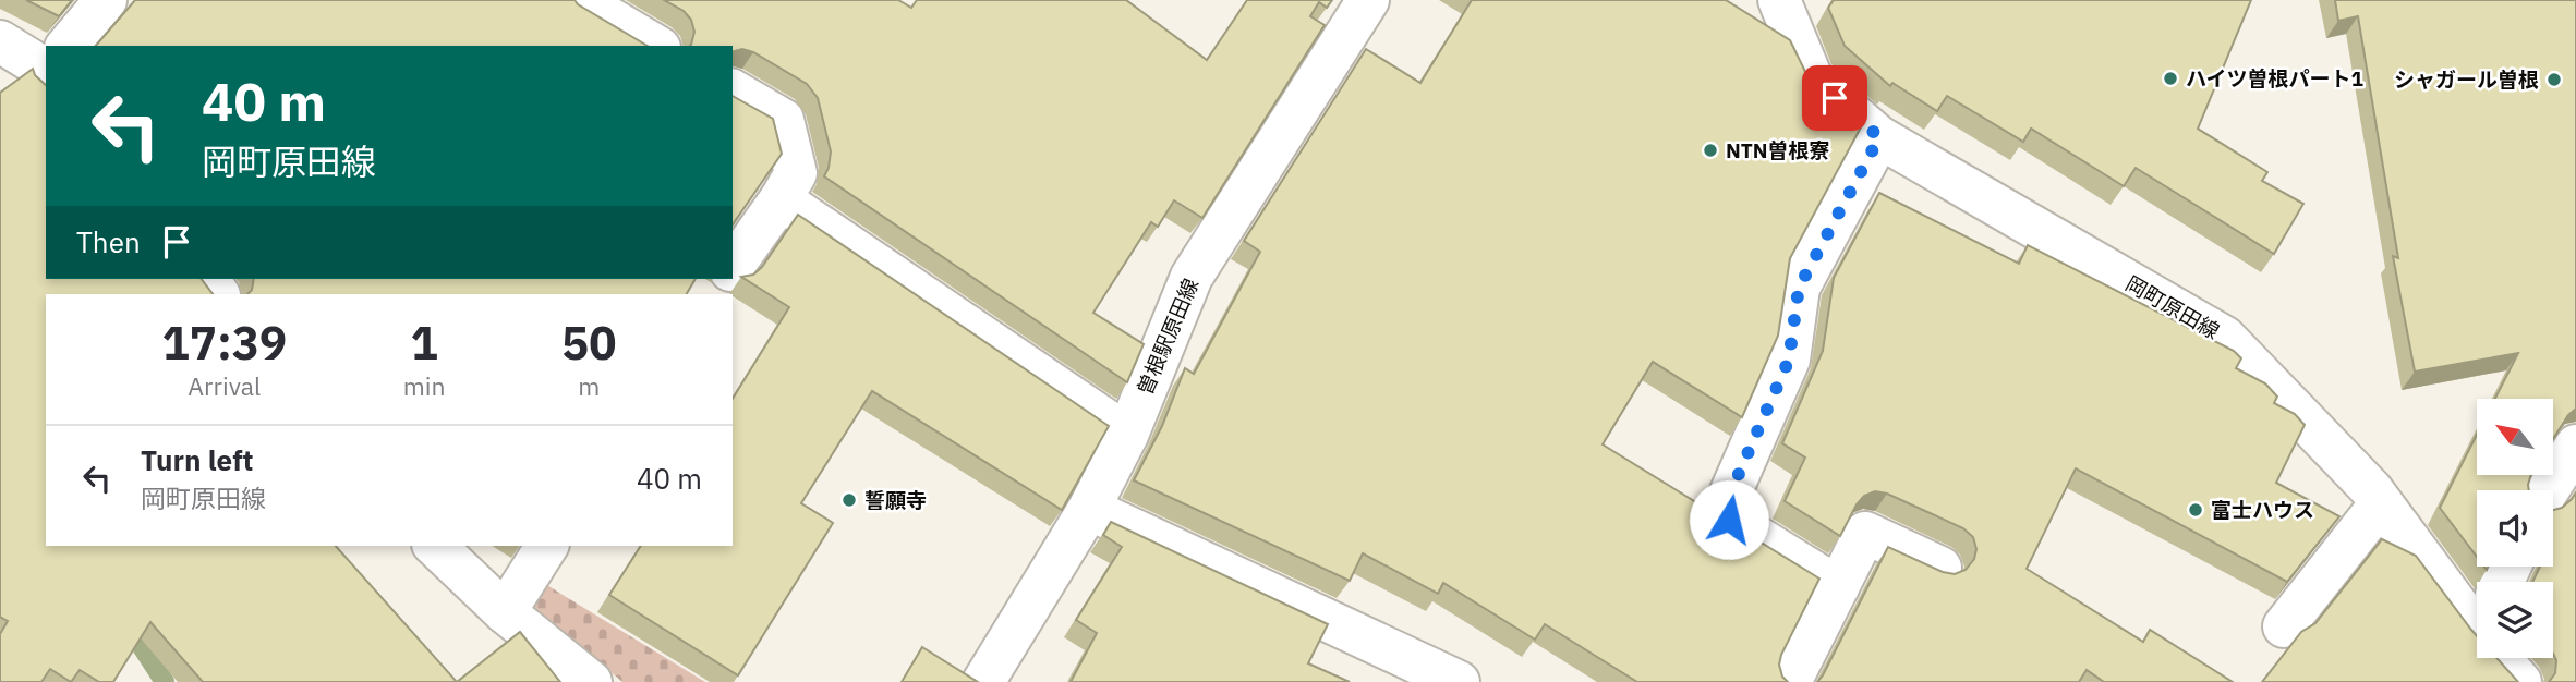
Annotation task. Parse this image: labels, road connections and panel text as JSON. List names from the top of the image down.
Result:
{
  "streets": {
    "street": ["岡町原田線", "曽根駅原田線"]
  },
  "places": [
    "ハイツ曽根パート1",
    "シャガール曽根",
    "NTN曽根寮",
    "誓願寺",
    "富士ハウス"
  ],
  "north": "top left",
  "page": {
    "turn": ["40 m", "岡町原田線"],
    "then": "Then",
    "eta": [
      "17:39",
      "Arrival",
      "1",
      "min",
      "50",
      "m"
    ],
    "list": [
      {
        "name": "Turn left",
        "note": "岡町原田線",
        "value": "40 m"
      }
    ]
  }
}
